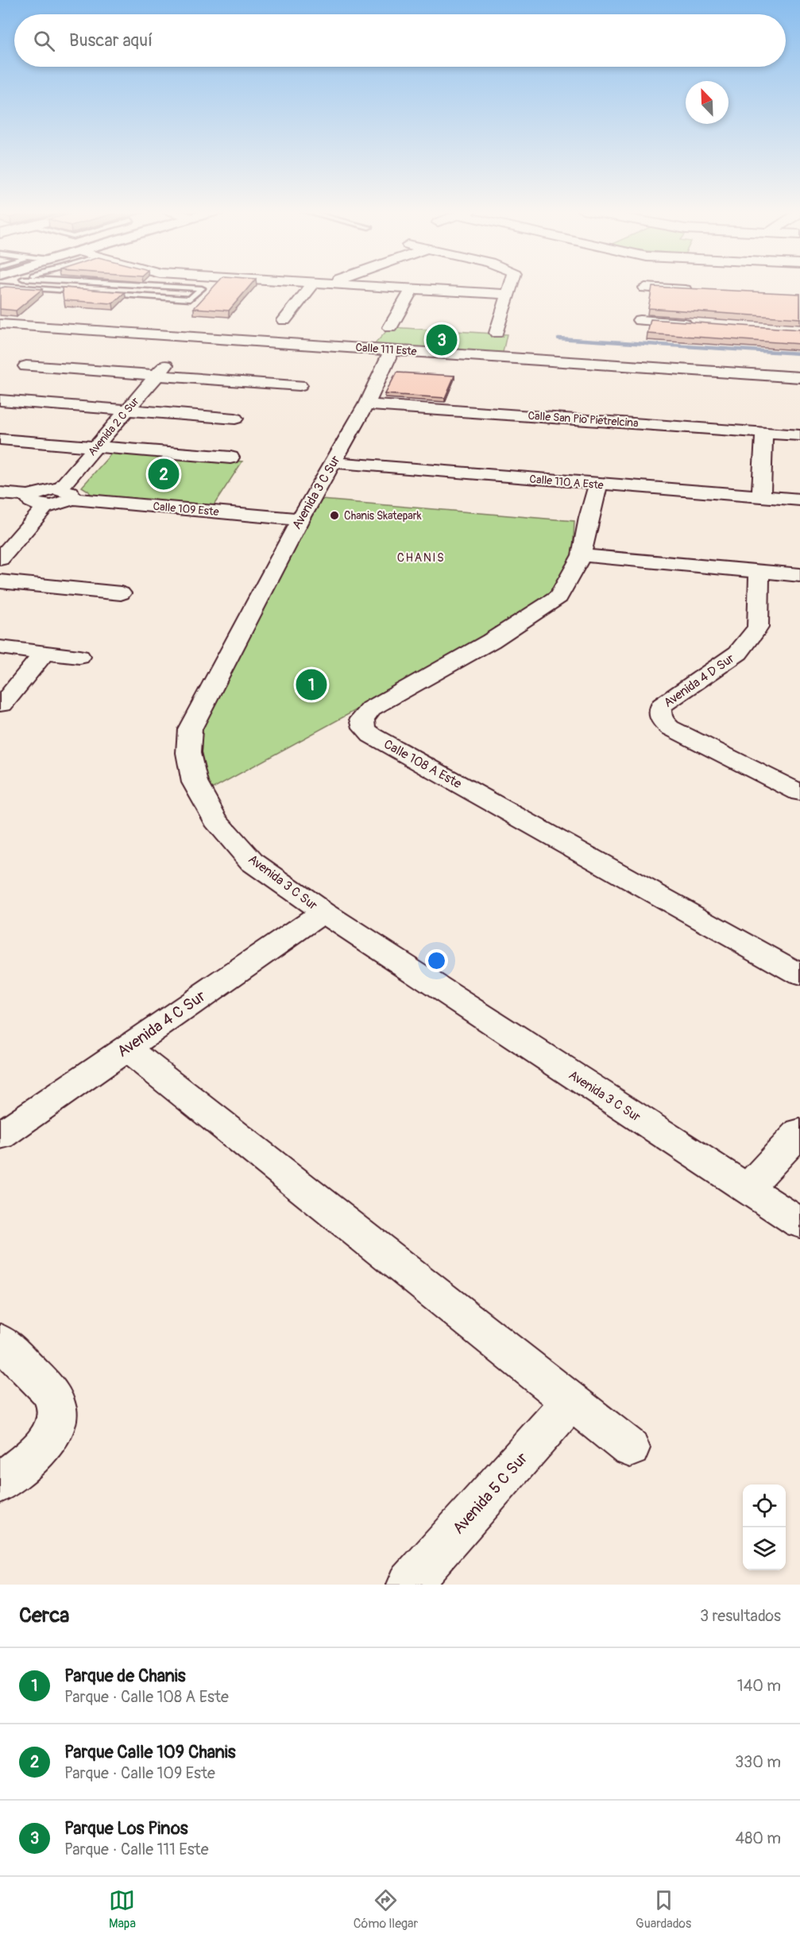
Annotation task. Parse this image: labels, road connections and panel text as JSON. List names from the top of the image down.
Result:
{
  "streets": {
    "street": [
      "Calle 111 Este",
      "Calle San Pio Pietrelcina",
      "Avenida 2 C Sur",
      "Calle 110 A Este",
      "Avenida 3 C Sur",
      "Calle 109 Este",
      "Avenida 4 D Sur",
      "Calle 108 A Este",
      "Avenida 4 C Sur",
      "Avenida 5 C Sur"
    ]
  },
  "crossings": [
    ["Calle 111 Este", "Avenida 3 C Sur"],
    ["Calle San Pio Pietrelcina", "Avenida 3 C Sur"],
    ["Avenida 2 C Sur", "Calle 109 Este"],
    ["Calle 110 A Este", "Avenida 3 C Sur"],
    ["Calle 110 A Este", "Calle 108 A Este"],
    ["Avenida 3 C Sur", "Calle 109 Este"],
    ["Avenida 3 C Sur", "Avenida 4 C Sur"]
  ],
  "districts": ["CHANIS"],
  "places": ["Chanis Skatepark"],
  "north": "top left",
  "page": {
    "search": "Buscar aquí",
    "pins": ["3", "2", "1"],
    "heading": ["Cerca", "3 resultados"],
    "list": [
      {
        "mark": "1",
        "name": "Parque de Chanis",
        "note": "Parque · Calle 108 A Este",
        "value": "140 m"
      },
      {
        "mark": "2",
        "name": "Parque Calle 109 Chanis",
        "note": "Parque · Calle 109 Este",
        "value": "330 m"
      },
      {
        "mark": "3",
        "name": "Parque Los Pinos",
        "note": "Parque · Calle 111 Este",
        "value": "480 m"
      }
    ],
    "nav": ["Mapa", "Cómo llegar", "Guardados"]
  }
}
